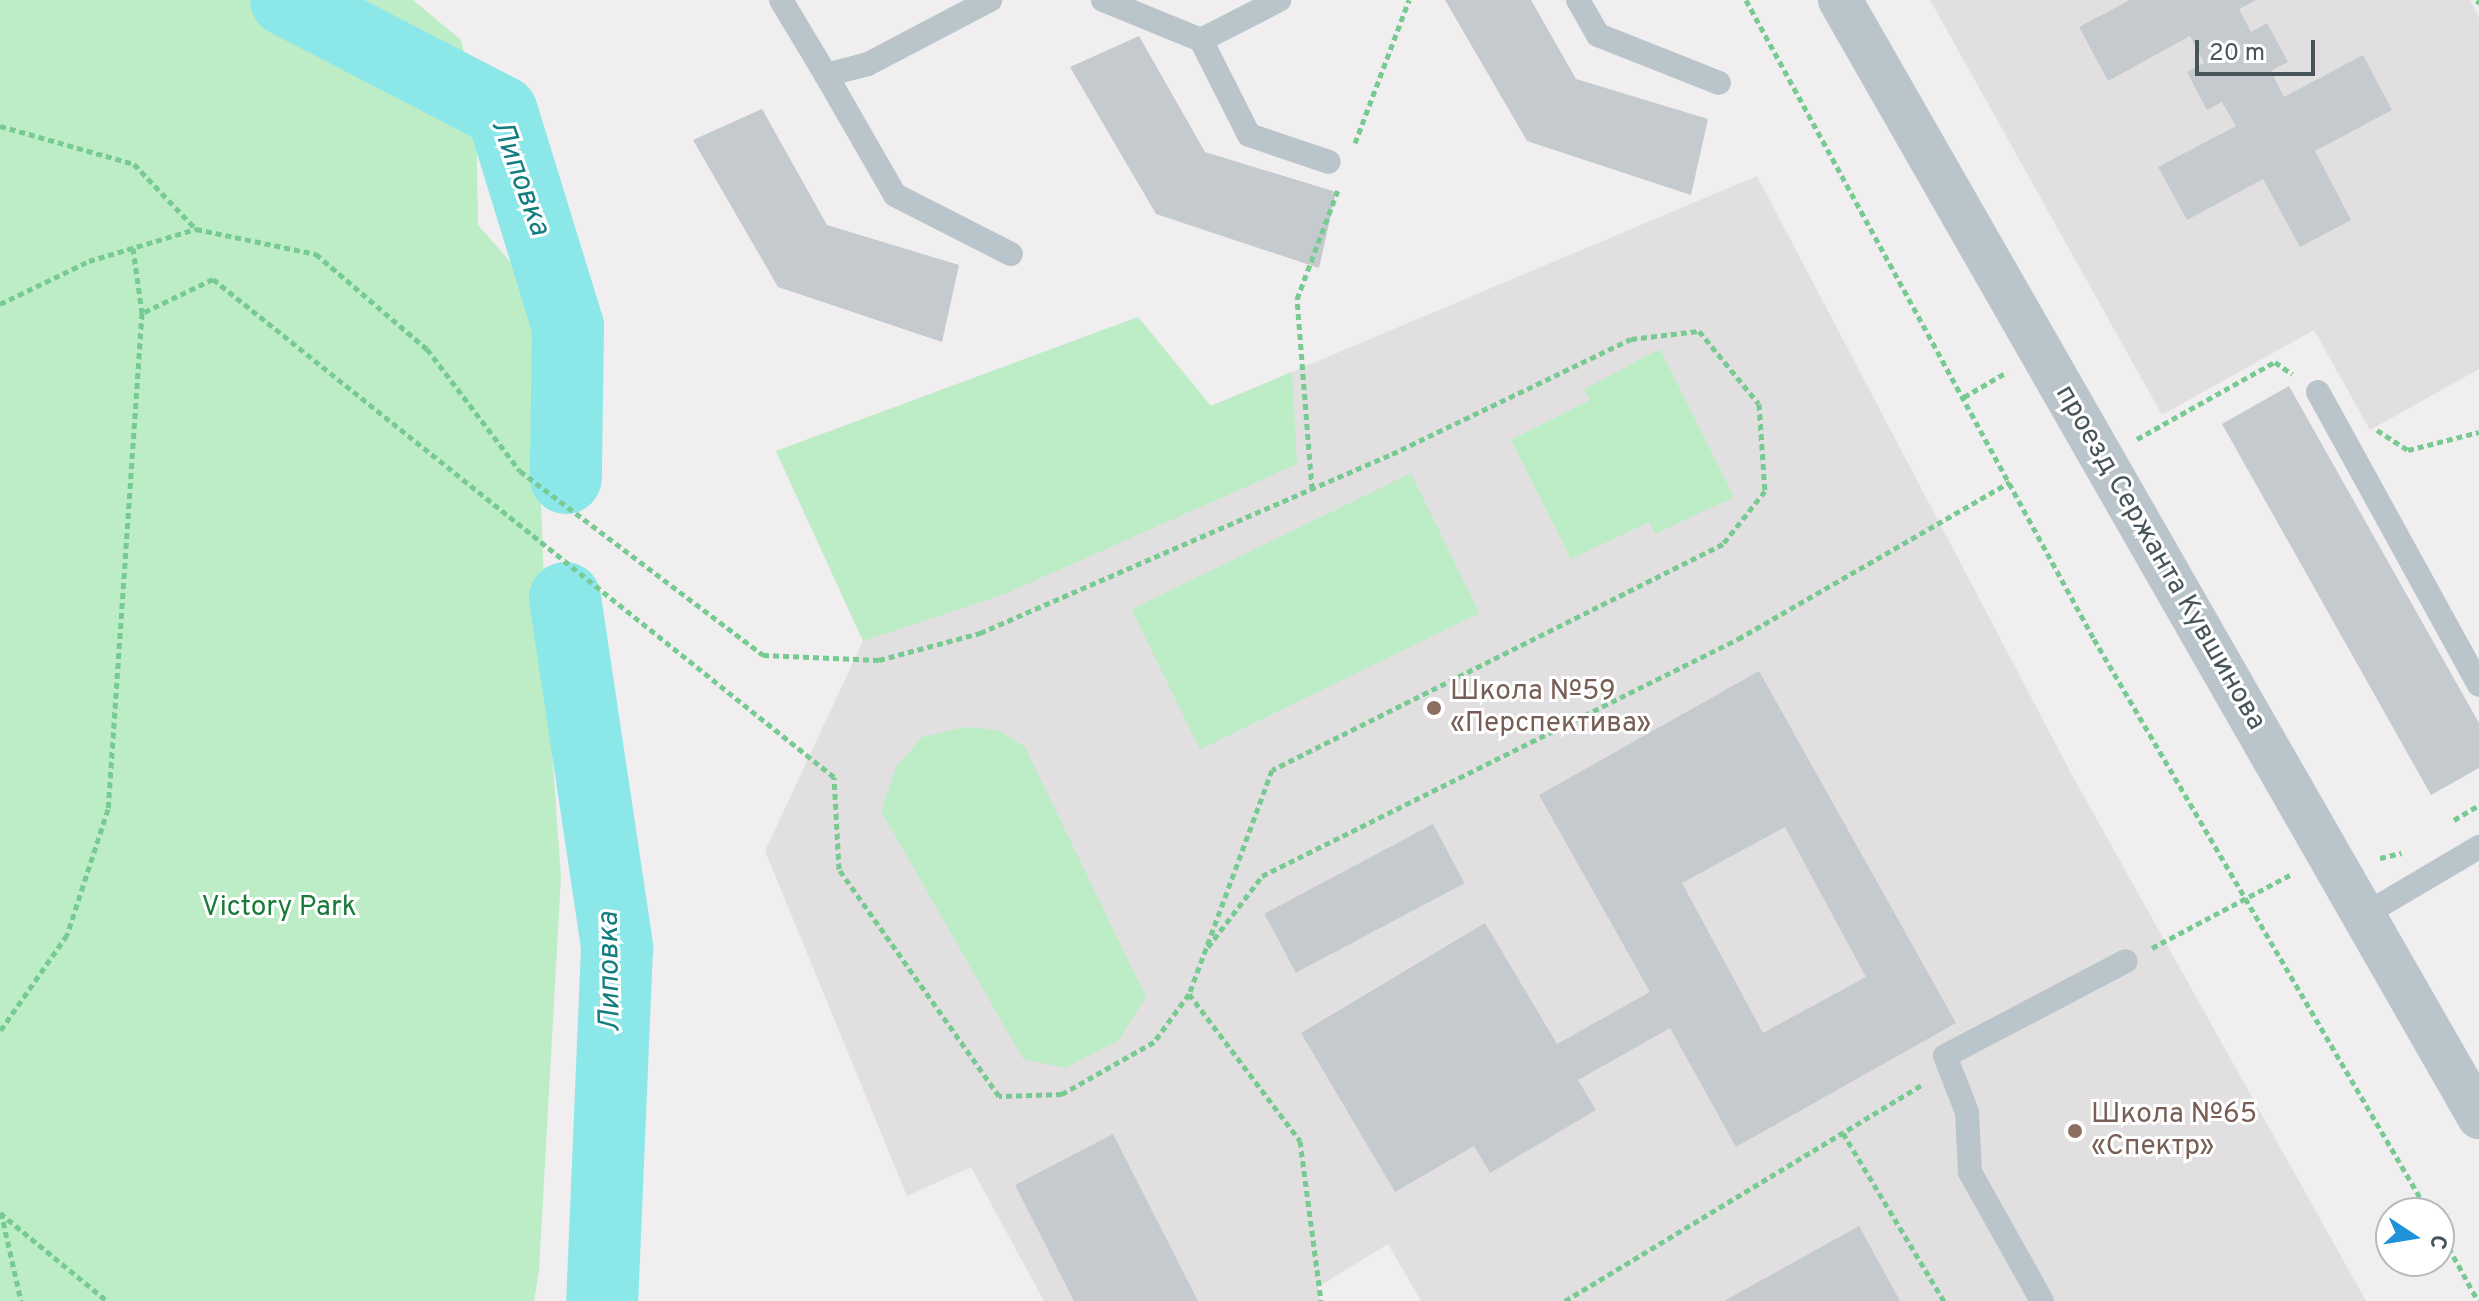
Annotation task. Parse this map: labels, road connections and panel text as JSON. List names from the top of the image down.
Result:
{
  "streets": {
    "street": ["проезд Сержанта Кувшинова"]
  },
  "water": ["Липовка"],
  "parks": ["Victory Park"],
  "places": ["Школа №59 «Перспектива»", "Школа №65 «Спектр»"],
  "scale_bar": "20 m",
  "north": "right"
}
